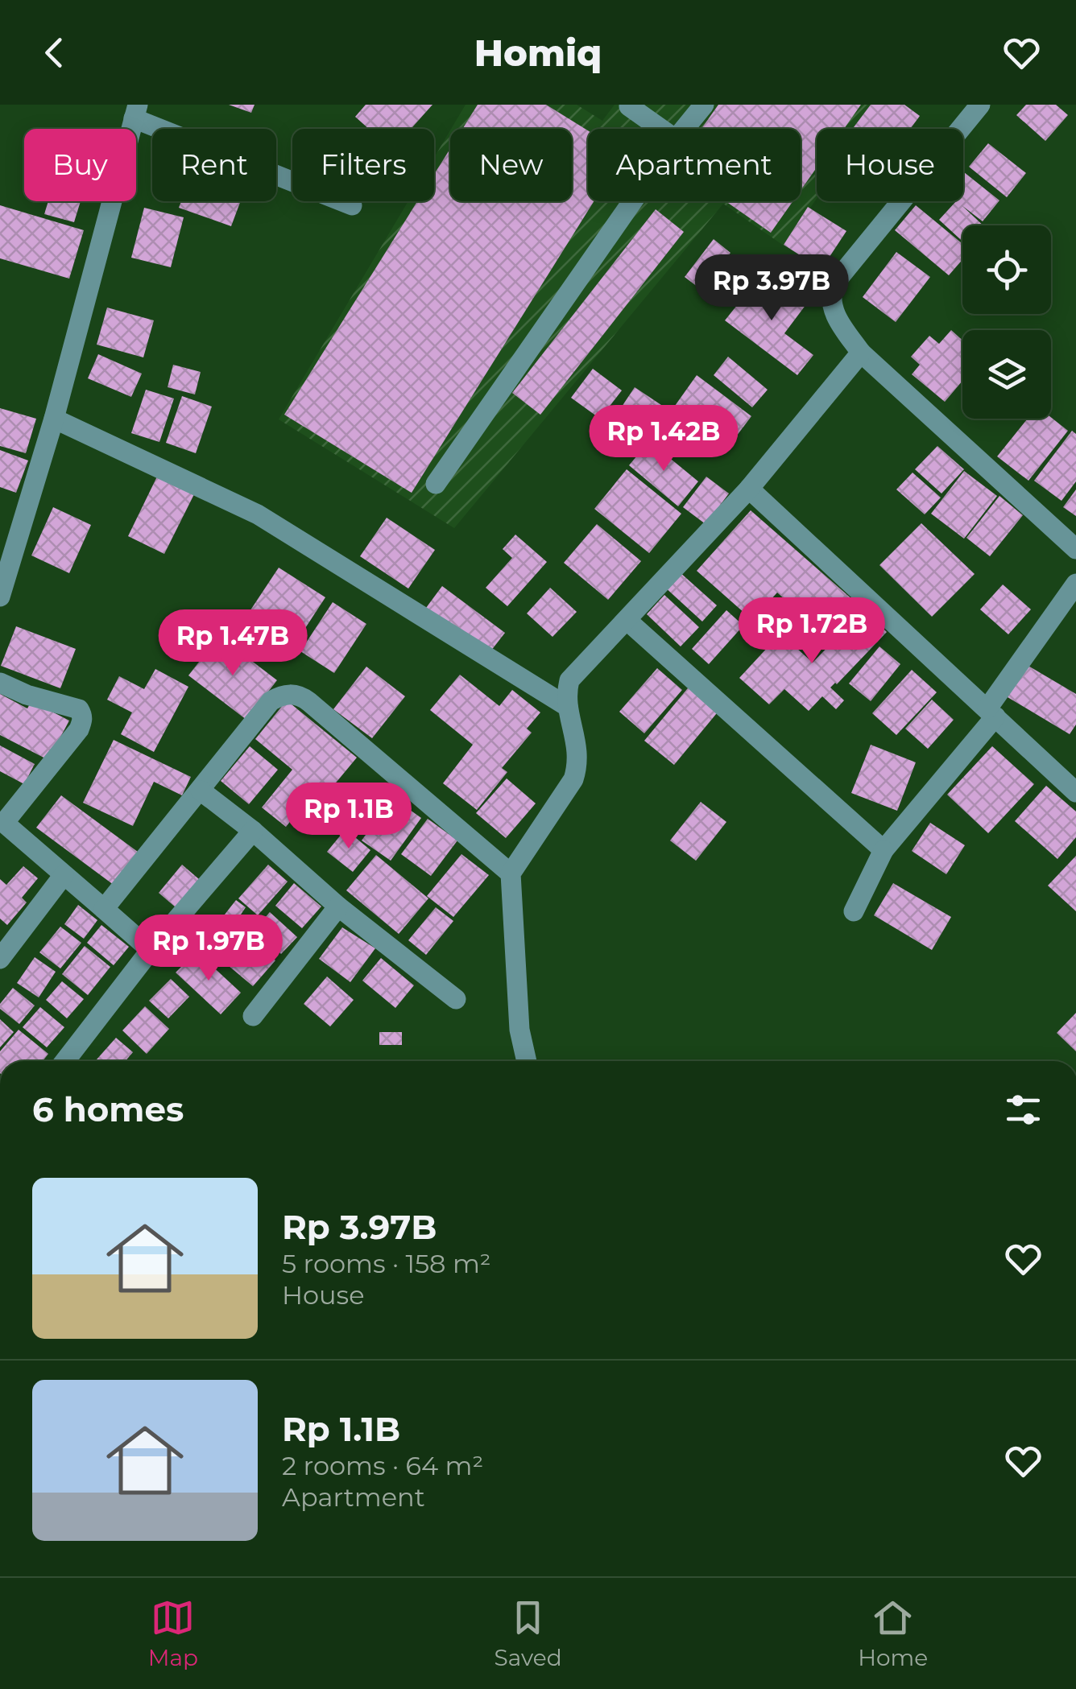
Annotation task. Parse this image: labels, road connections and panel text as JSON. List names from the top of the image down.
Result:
{
  "page": {
    "header": "Homiq",
    "chip": [
      "Buy",
      "Rent",
      "Filters",
      "New",
      "Apartment",
      "House"
    ],
    "price": [
      "Rp 3.97B",
      "Rp 1.42B",
      "Rp 1.72B",
      "Rp 1.47B",
      "Rp 1.1B",
      "Rp 1.97B"
    ],
    "heading": "6 homes",
    "list": [
      {
        "name": "Rp 3.97B",
        "note": "5 rooms · 158 m² · House"
      },
      {
        "name": "Rp 1.1B",
        "note": "2 rooms · 64 m² · Apartment"
      }
    ],
    "tabs": ["Map", "Saved", "Home"]
  }
}
